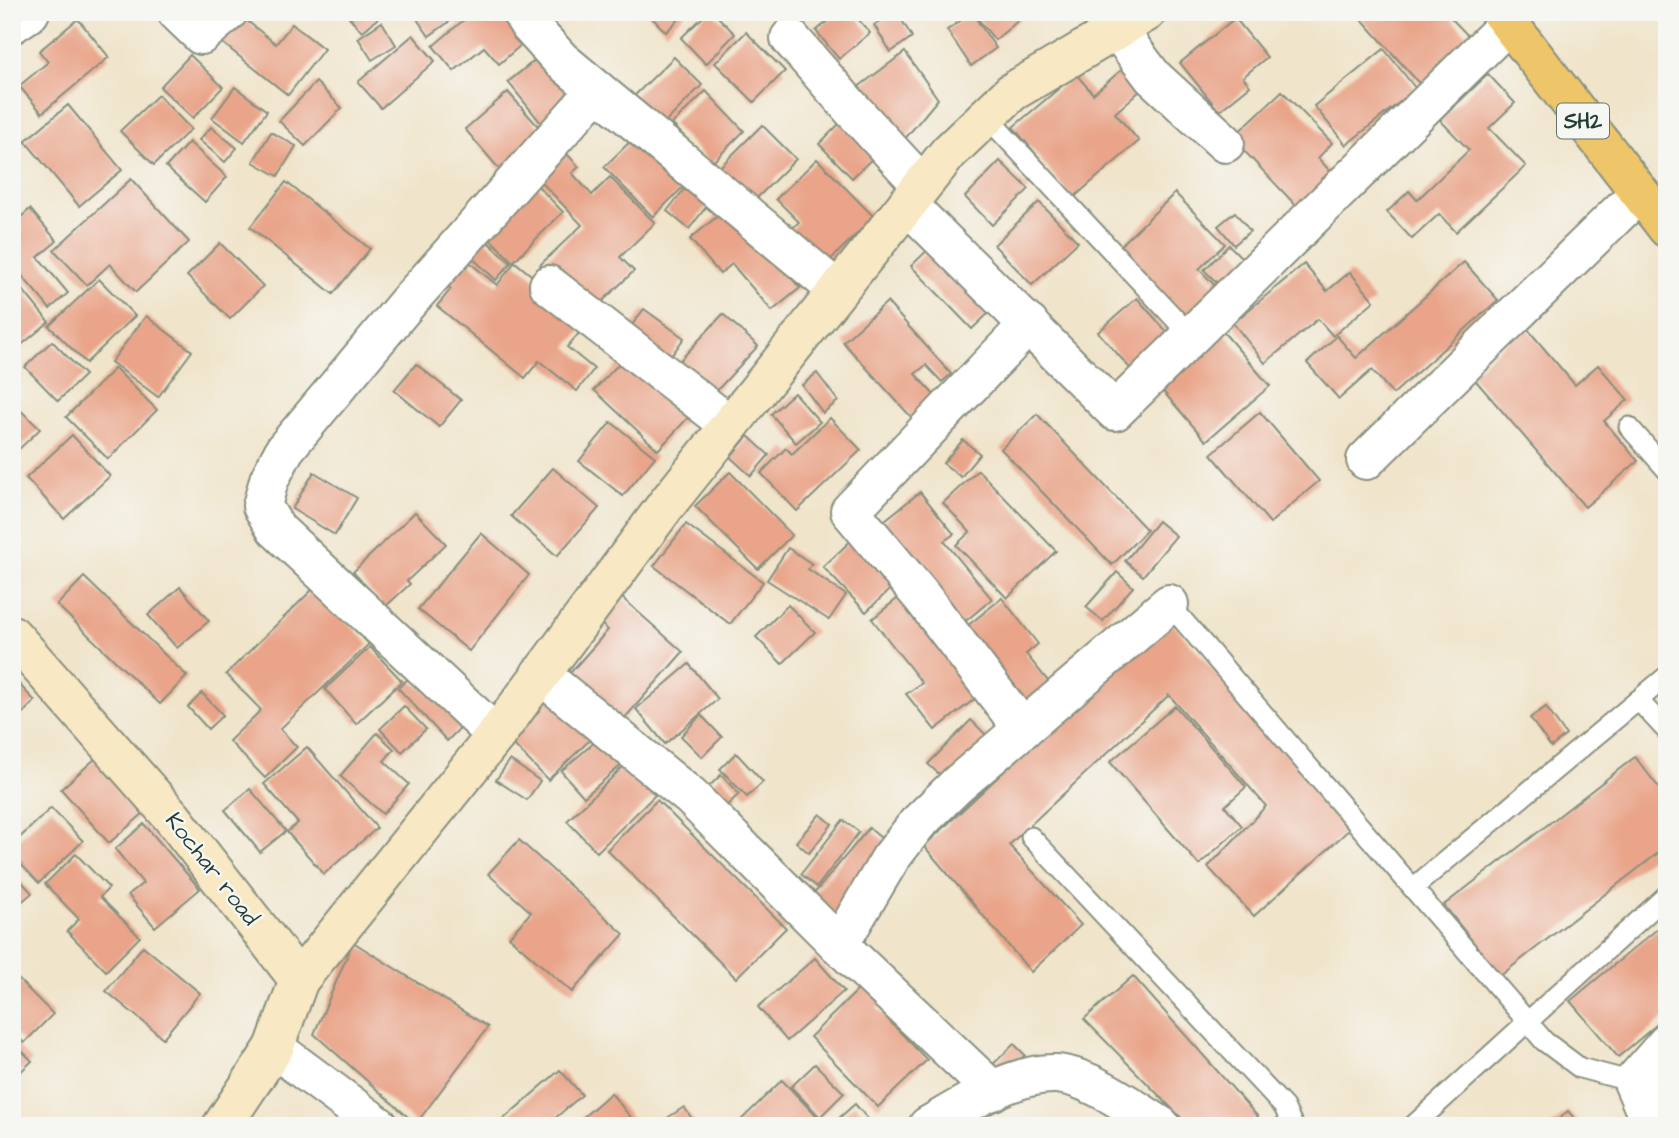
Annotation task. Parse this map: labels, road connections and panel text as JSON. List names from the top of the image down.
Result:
{
  "streets": {
    "main road": ["SH2"],
    "street": ["Kochar road"]
  }
}
